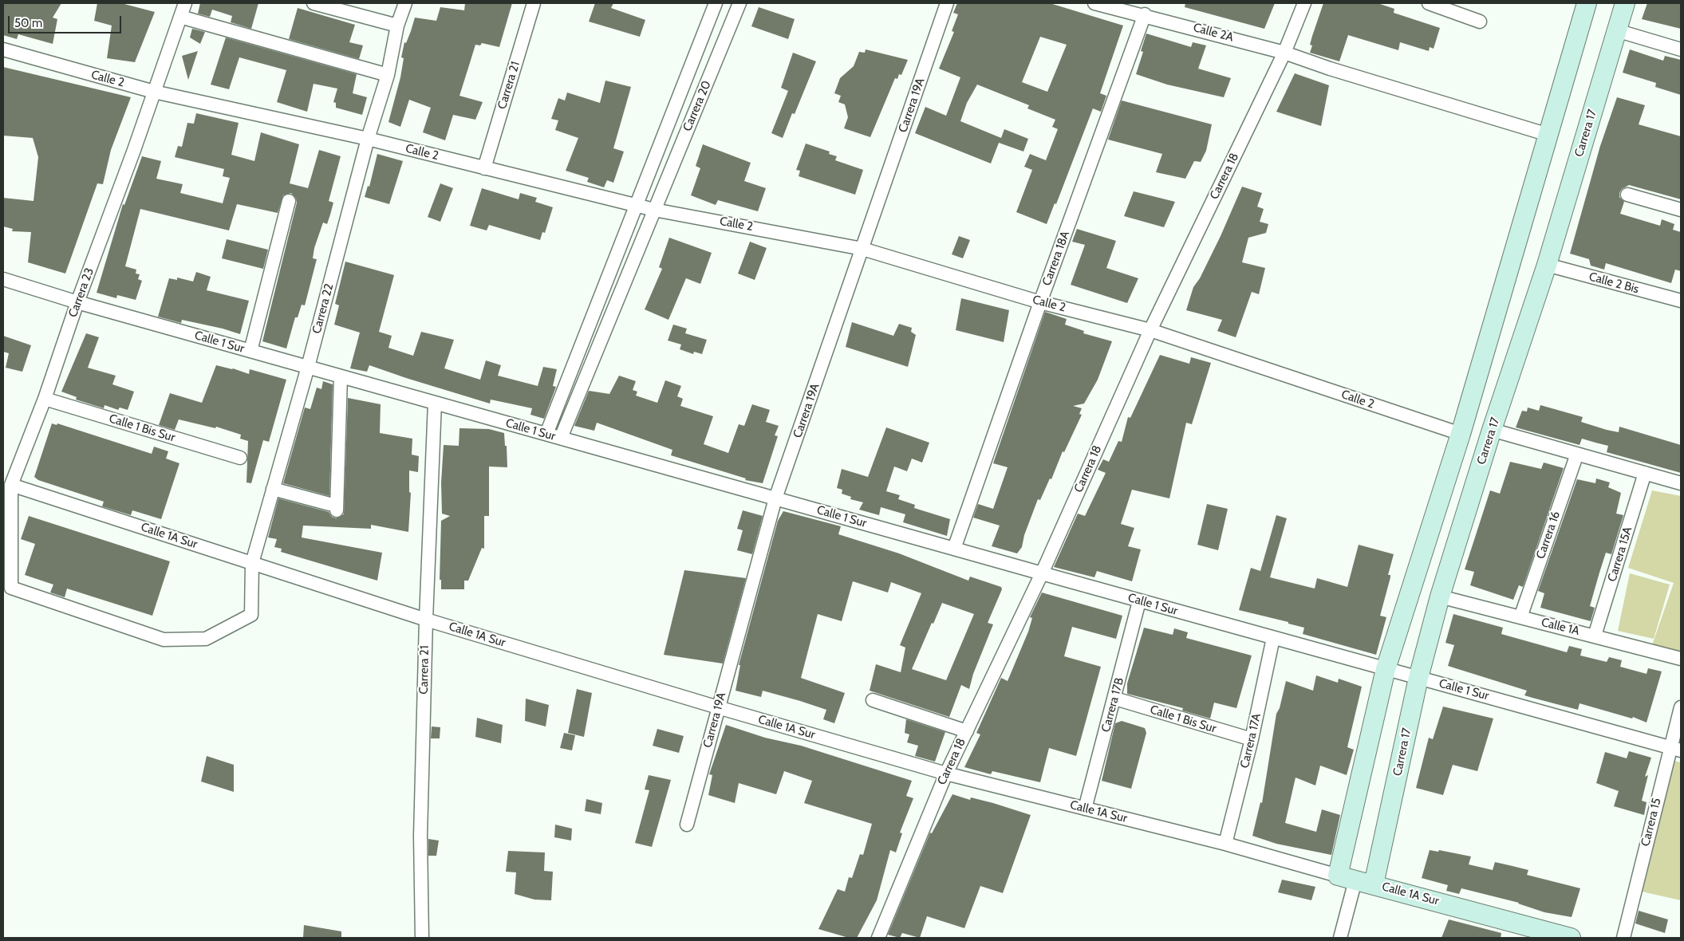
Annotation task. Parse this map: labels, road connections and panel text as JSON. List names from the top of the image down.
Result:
{
  "streets": {
    "street": [
      "Calle 2A",
      "Calle 2",
      "Carrera 21",
      "Carrera 19A",
      "Carrera 20",
      "Carrera 17",
      "Carrera 18",
      "Carrera 18A",
      "Calle 2 Bis",
      "Carrera 23",
      "Carrera 22",
      "Calle 1 Sur",
      "Calle 1 Bis Sur",
      "Carrera 16",
      "Calle 1A Sur",
      "Carrera 15A",
      "Calle 1A",
      "Carrera 17B",
      "Carrera 17A",
      "Carrera 15"
    ]
  },
  "crossings": [
    ["Calle 2A", "Carrera 18"],
    ["Calle 2A", "Carrera 18A"],
    ["Calle 2", "Carrera 21"],
    ["Calle 2", "Carrera 19A"],
    ["Calle 2", "Carrera 20"],
    ["Calle 2", "Carrera 18"],
    ["Calle 2", "Carrera 18A"],
    ["Calle 2", "Carrera 23"],
    ["Calle 2", "Carrera 22"],
    ["Carrera 21", "Calle 1 Sur"],
    ["Carrera 21", "Calle 1A Sur"],
    ["Carrera 19A", "Calle 1 Sur"],
    ["Carrera 19A", "Calle 1A Sur"],
    ["Carrera 20", "Calle 1 Sur"],
    ["Carrera 17", "Calle 2 Bis"],
    ["Carrera 17", "Calle 1 Sur"],
    ["Carrera 17", "Calle 1A Sur"],
    ["Carrera 17", "Calle 1A"],
    ["Carrera 18", "Calle 1 Sur"],
    ["Carrera 18", "Calle 1A Sur"],
    ["Carrera 18A", "Calle 1 Sur"],
    ["Carrera 23", "Carrera 22"],
    ["Carrera 23", "Calle 1 Sur"],
    ["Carrera 23", "Calle 1 Bis Sur"],
    ["Carrera 23", "Calle 1A Sur"],
    ["Carrera 22", "Calle 1 Sur"],
    ["Carrera 22", "Calle 1A Sur"],
    ["Calle 1 Sur", "Carrera 17B"],
    ["Calle 1 Sur", "Carrera 17A"],
    ["Calle 1 Sur", "Carrera 15"],
    ["Calle 1 Bis Sur", "Carrera 17B"],
    ["Calle 1 Bis Sur", "Carrera 17A"],
    ["Carrera 16", "Calle 1A"],
    ["Calle 1A Sur", "Carrera 17B"],
    ["Calle 1A Sur", "Carrera 17A"],
    ["Carrera 15A", "Calle 1A"]
  ],
  "scale_bar": "50 m"
}
